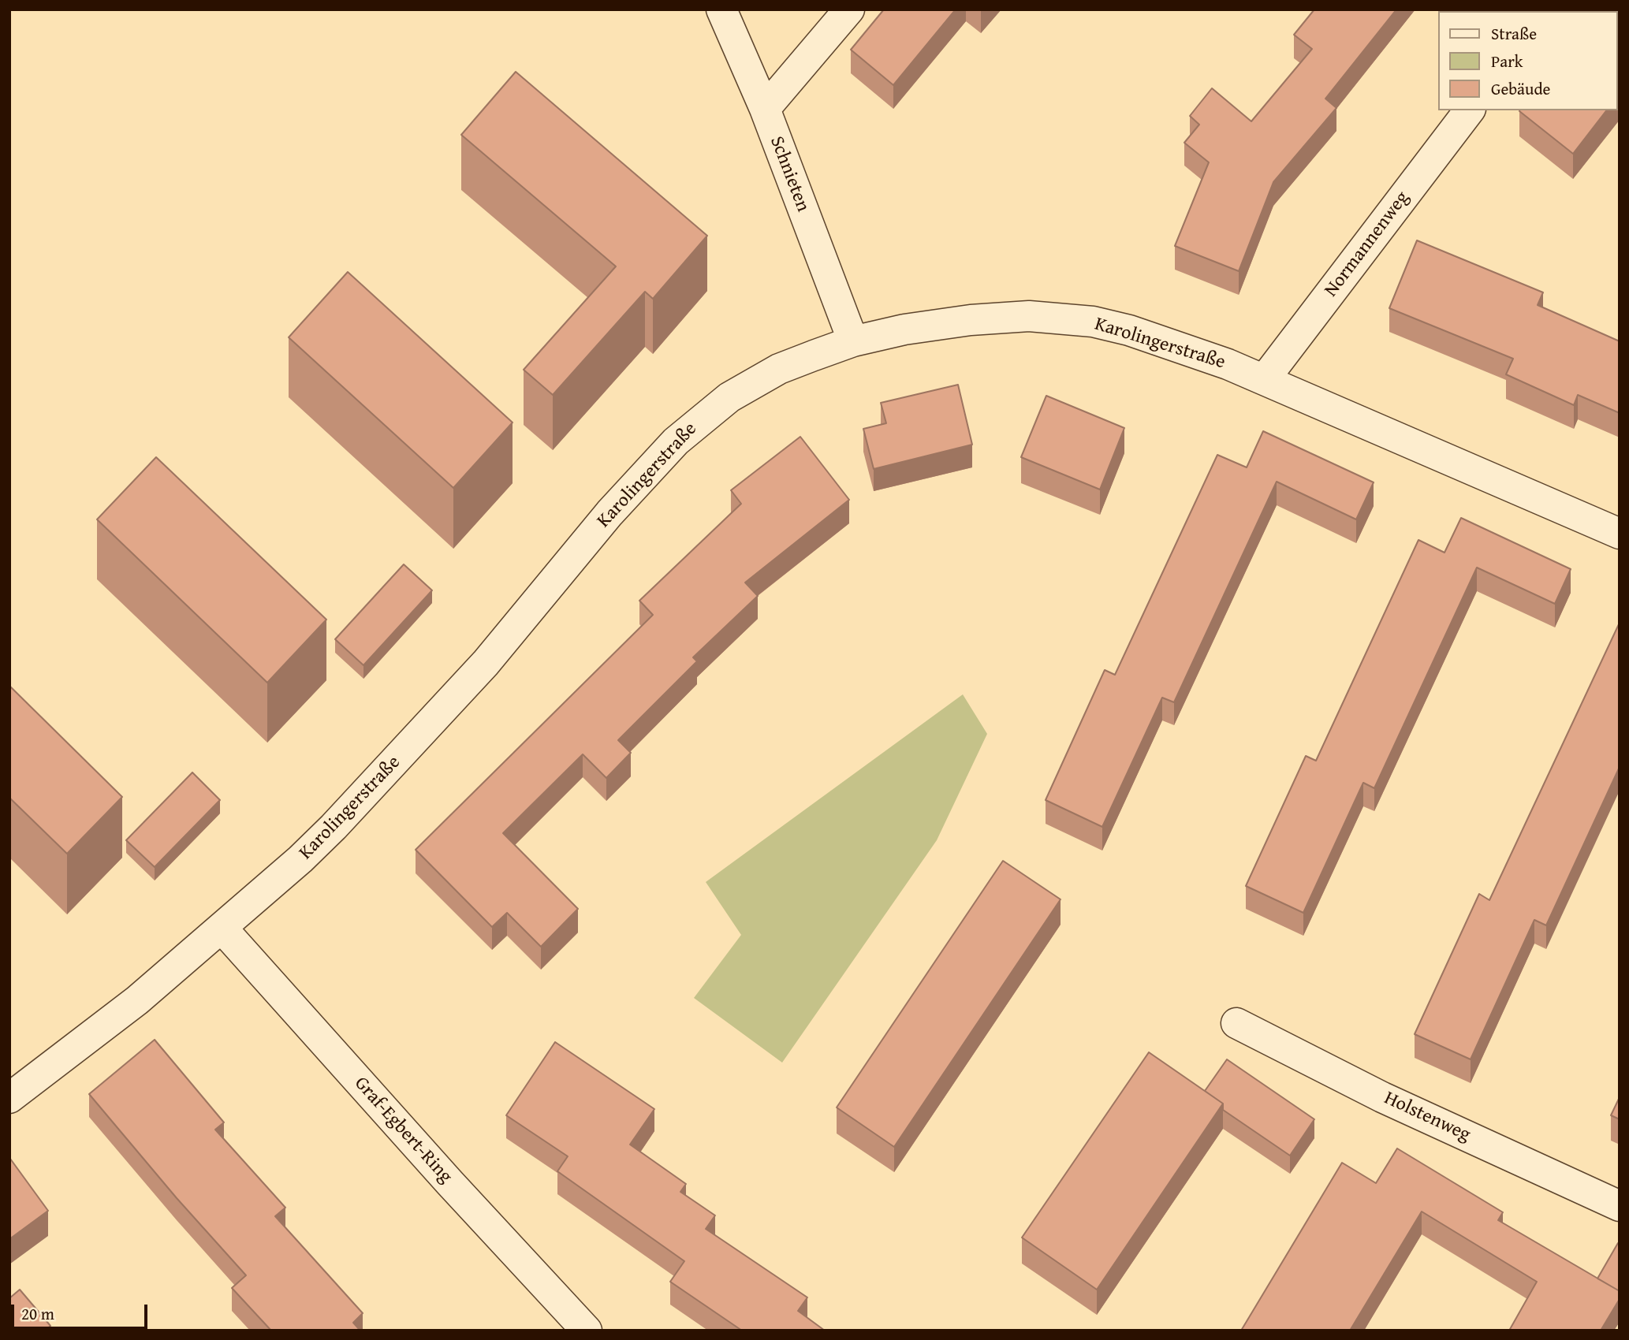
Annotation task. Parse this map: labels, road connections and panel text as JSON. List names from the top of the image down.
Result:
{
  "streets": {
    "street": [
      "Schnieten",
      "Normannenweg",
      "Karolingerstraße",
      "Holstenweg",
      "Graf-Egbert-Ring"
    ]
  },
  "crossings": [
    ["Schnieten", "Karolingerstraße"],
    ["Normannenweg", "Karolingerstraße"],
    ["Karolingerstraße", "Graf-Egbert-Ring"]
  ],
  "legend": ["Straße", "Park", "Gebäude"],
  "scale_bar": "20 m"
}
